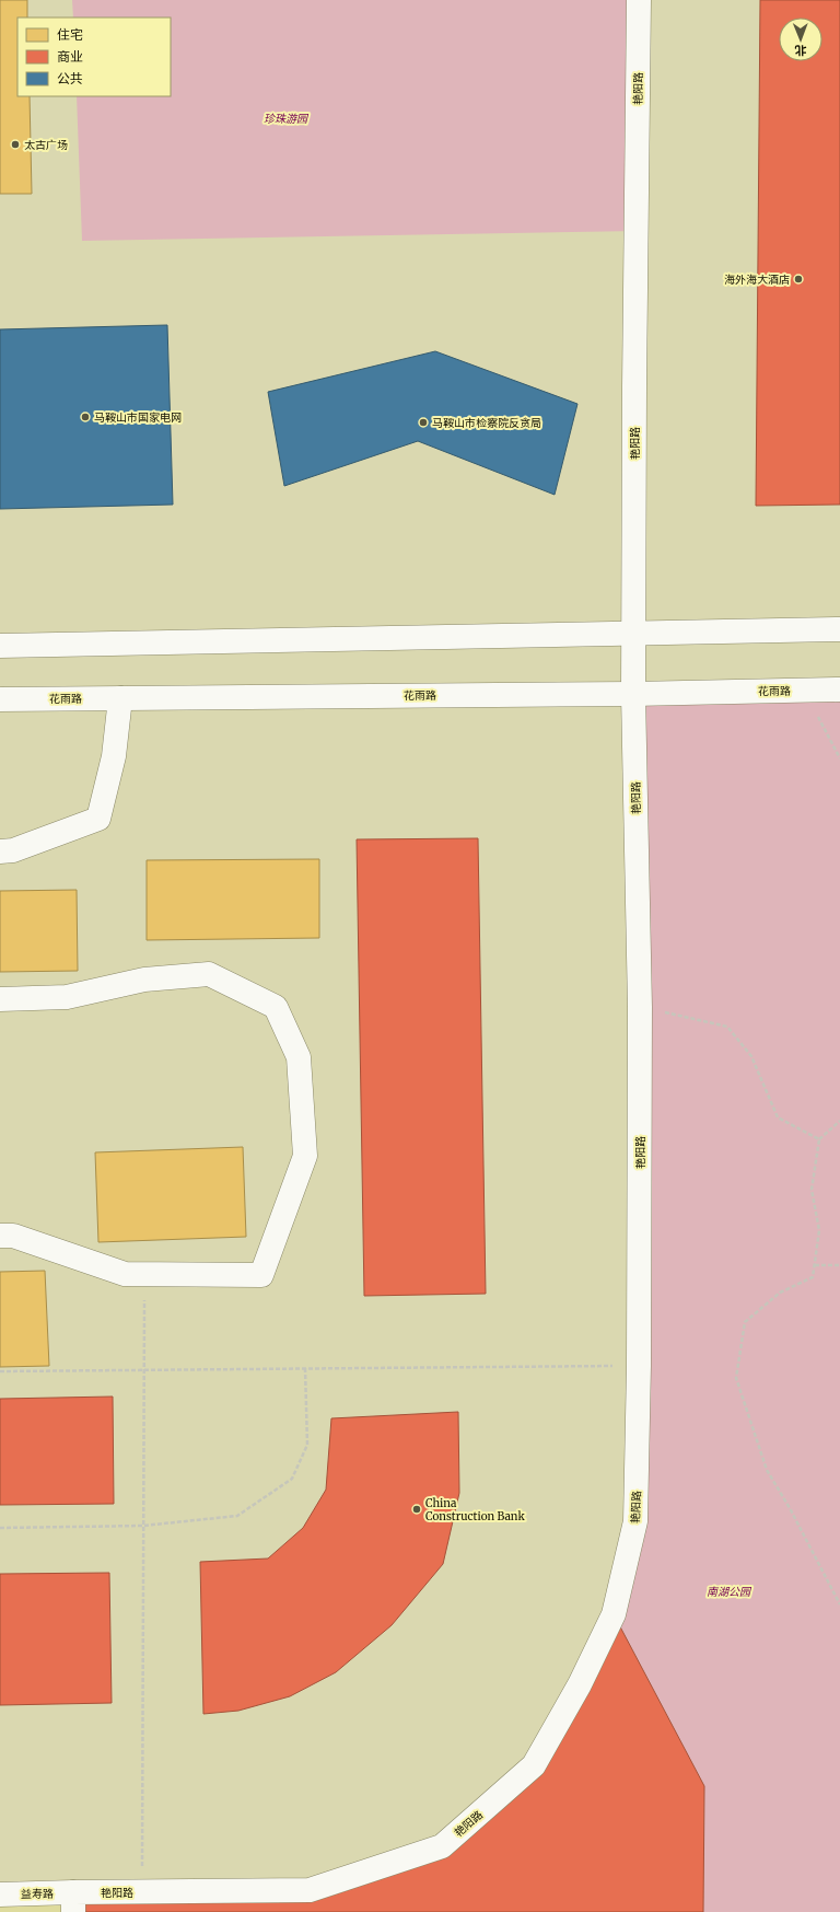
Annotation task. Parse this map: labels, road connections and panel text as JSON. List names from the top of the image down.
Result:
{
  "streets": {
    "street": ["艳阳路", "花雨路", "益寿路"]
  },
  "crossings": [
    ["艳阳路", "花雨路"],
    ["艳阳路", "益寿路"]
  ],
  "parks": ["珍珠游园", "南湖公园"],
  "places": [
    "太古广场",
    "海外海大酒店",
    "马鞍山市国家电网",
    "马鞍山市检察院反贪局",
    "China Construction Bank"
  ],
  "legend": ["住宅", "商业", "公共"],
  "north": "bottom"
}
